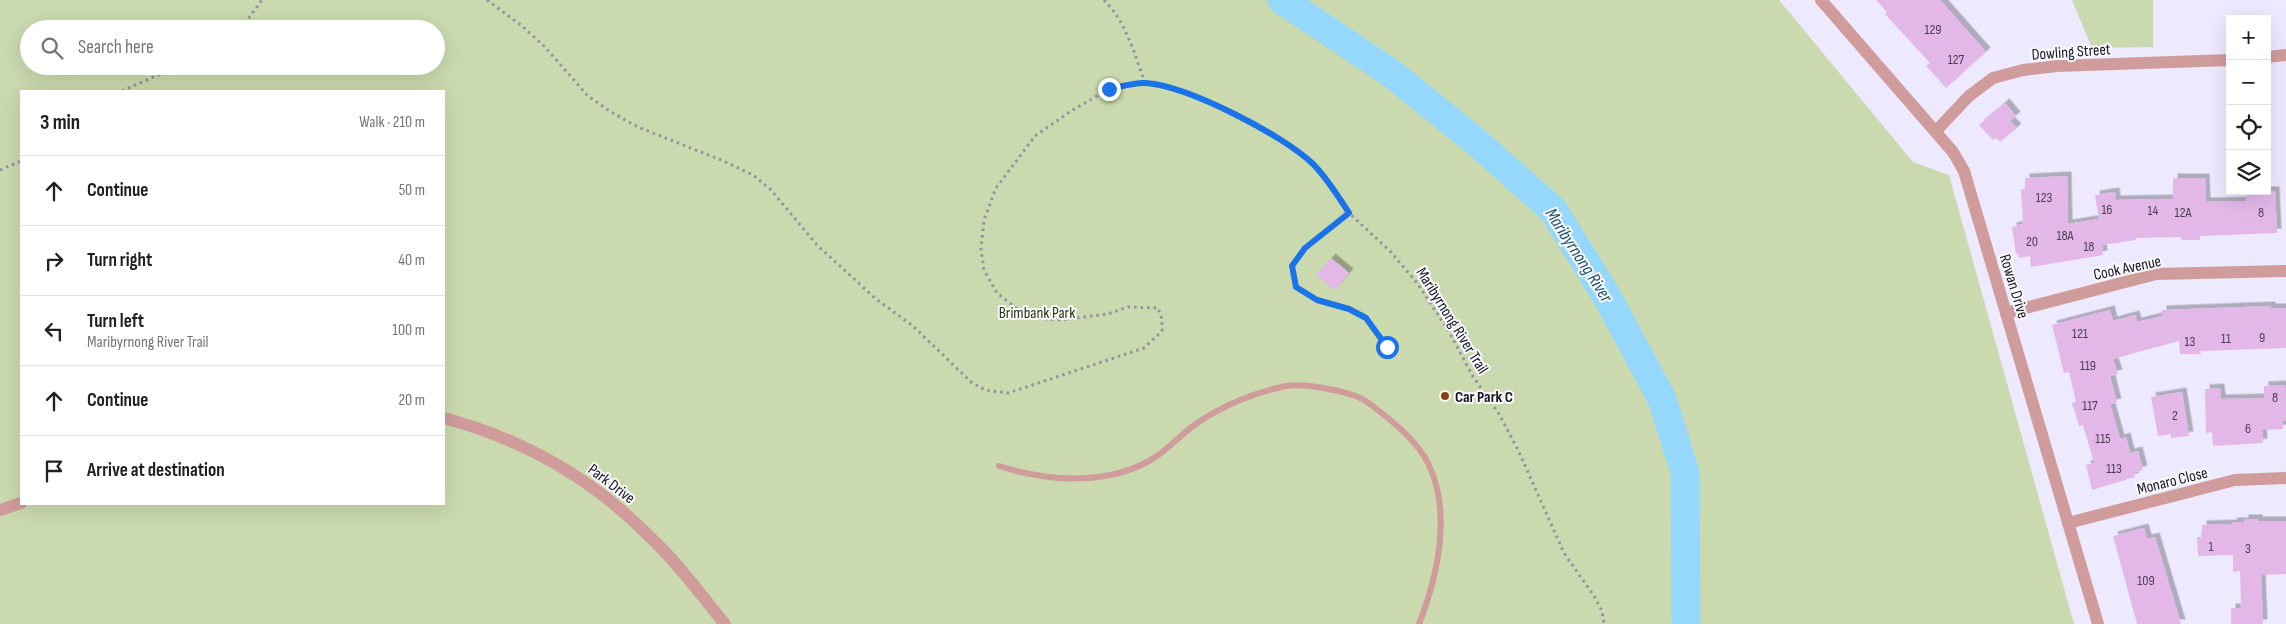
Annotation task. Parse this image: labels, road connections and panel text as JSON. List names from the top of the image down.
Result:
{
  "streets": {
    "street": [
      "Dowling Street",
      "Cook Avenue",
      "Rowan Drive",
      "Monaro Close",
      "Park Drive"
    ],
    "path": ["Maribyrnong River Trail"]
  },
  "crossings": [
    ["Dowling Street", "Rowan Drive"],
    ["Cook Avenue", "Rowan Drive"],
    ["Rowan Drive", "Monaro Close"]
  ],
  "water": ["Maribyrnong River"],
  "parks": ["Brimbank Park"],
  "places": ["Car Park C"],
  "house_numbers": [
    "129",
    "127",
    "123",
    "16",
    "14",
    "12A",
    "8",
    "18A",
    "20",
    "18",
    "121",
    "9",
    "11",
    "13",
    "119",
    "8",
    "117",
    "2",
    "6",
    "115",
    "113",
    "1",
    "3",
    "109"
  ],
  "page": {
    "map_buttons": ["+", "−"],
    "search": "Search here",
    "heading": ["3 min", "Walk · 210 m"],
    "list": [
      ["Continue", "50 m"],
      ["Turn right", "40 m"],
      ["Turn left", "Maribyrnong River Trail", "100 m"],
      ["Continue", "20 m"],
      "Arrive at destination"
    ]
  }
}
